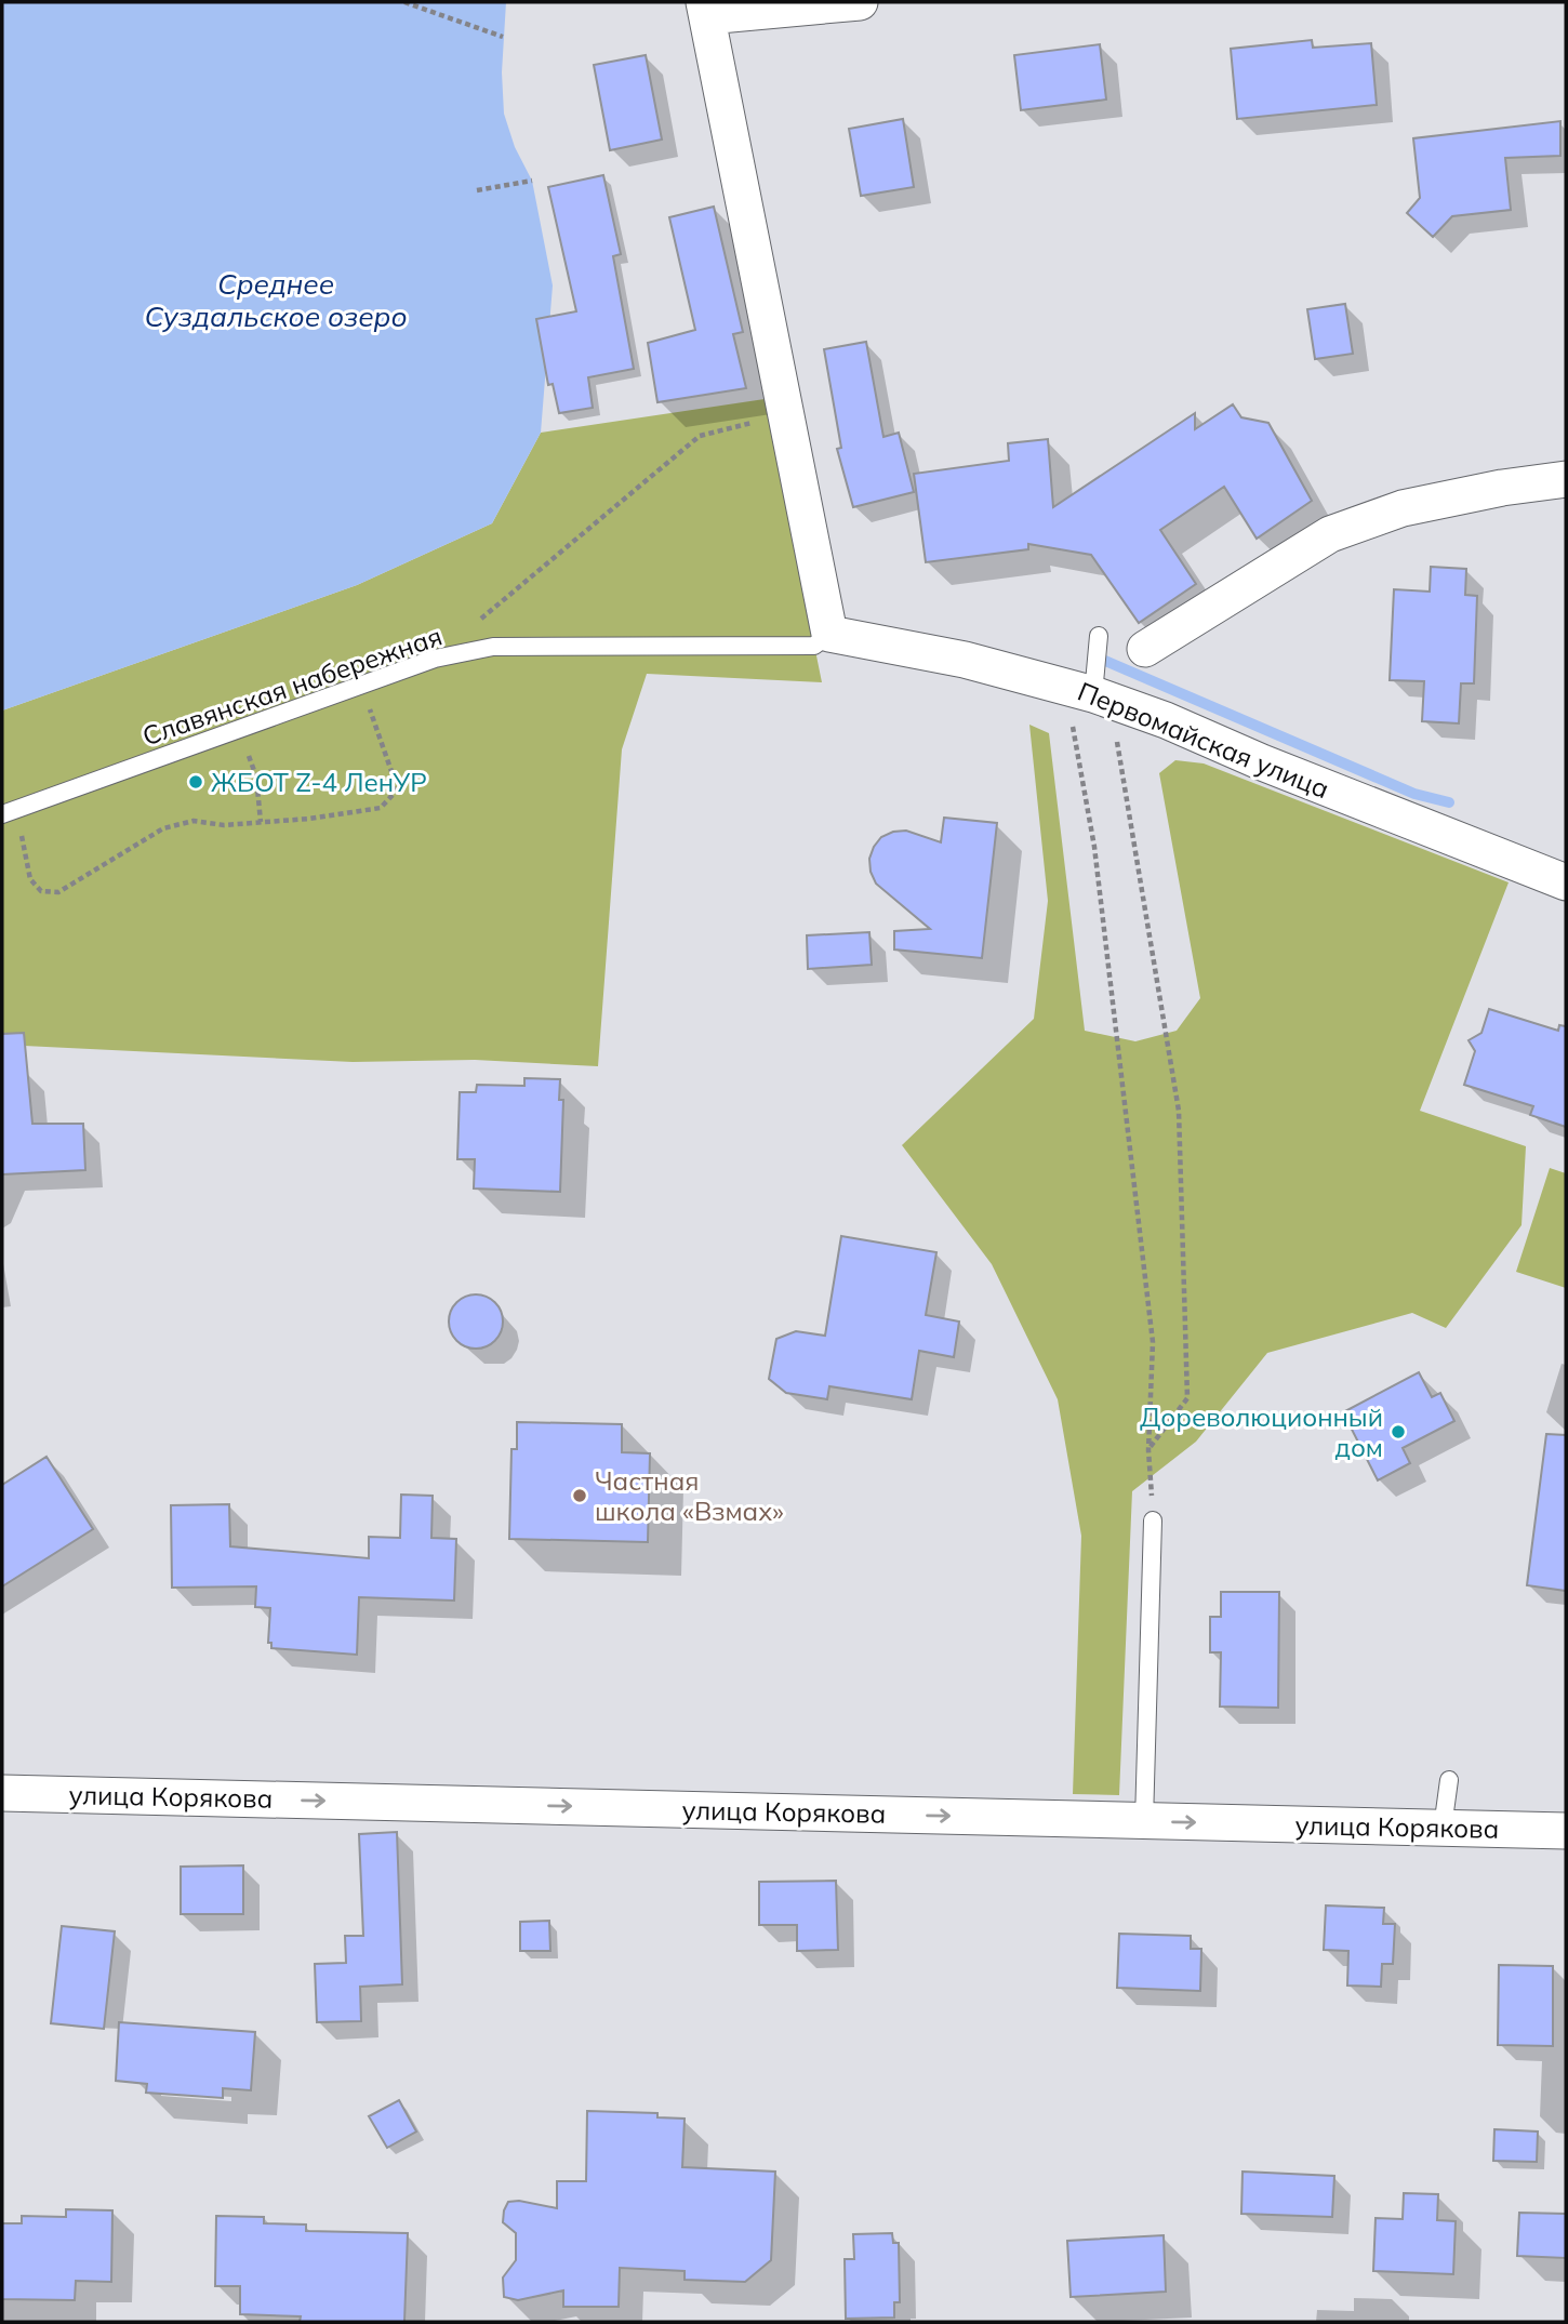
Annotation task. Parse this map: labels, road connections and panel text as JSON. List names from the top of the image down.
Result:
{
  "streets": {
    "street": ["Первомайская улица", "улица Корякова"],
    "lane": ["Славянская набережная"]
  },
  "crossings": [
    ["Славянская набережная", "Первомайская улица"]
  ],
  "one_way": ["улица Корякова"],
  "water": ["Среднее Суздальское озеро"],
  "places": ["ЖБОТ Z-4 ЛенУР", "Дореволюционный дом", "Частная школа «Взмах»"]
}
